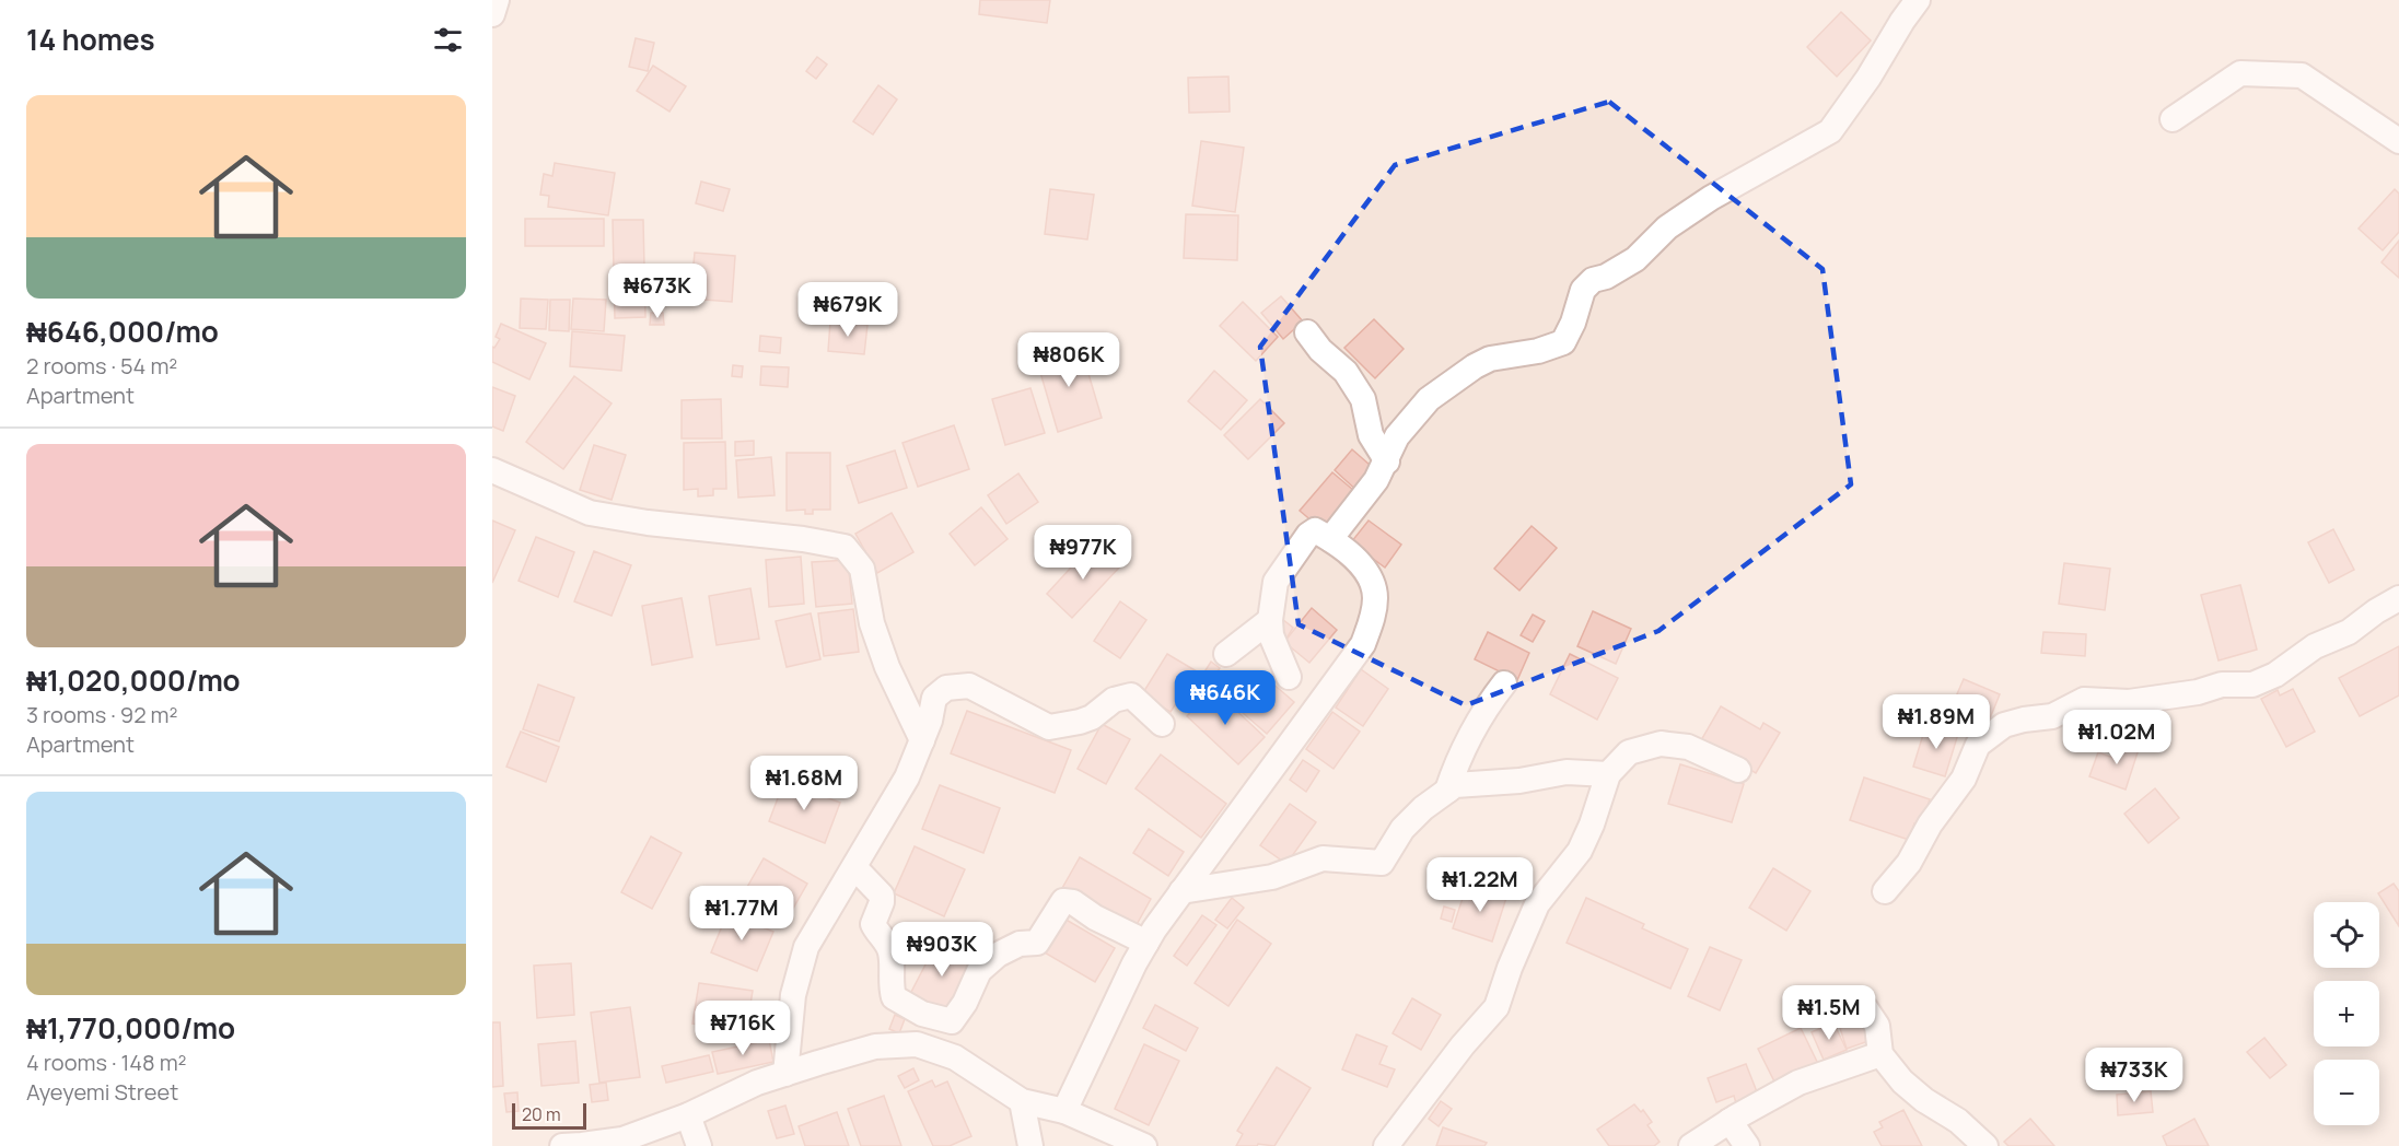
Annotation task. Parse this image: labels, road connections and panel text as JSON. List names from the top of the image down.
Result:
{
  "scale_bar": "20 m",
  "page": {
    "heading": "14 homes",
    "list": [
      {
        "name": "₦646,000/mo",
        "note": "2 rooms · 54 m² · Apartment"
      },
      {
        "name": "₦1,020,000/mo",
        "note": "3 rooms · 92 m² · Apartment"
      },
      {
        "name": "₦1,770,000/mo",
        "note": "4 rooms · 148 m² · Ayeyemi Street"
      }
    ],
    "price": [
      "₦673K",
      "₦679K",
      "₦806K",
      "₦977K",
      "₦646K",
      "₦1.89M",
      "₦1.02M",
      "₦1.68M",
      "₦1.22M",
      "₦1.77M",
      "₦903K",
      "₦1.5M",
      "₦716K",
      "₦733K"
    ],
    "map_buttons": ["+", "−"],
    "scale": "20 m"
  }
}
